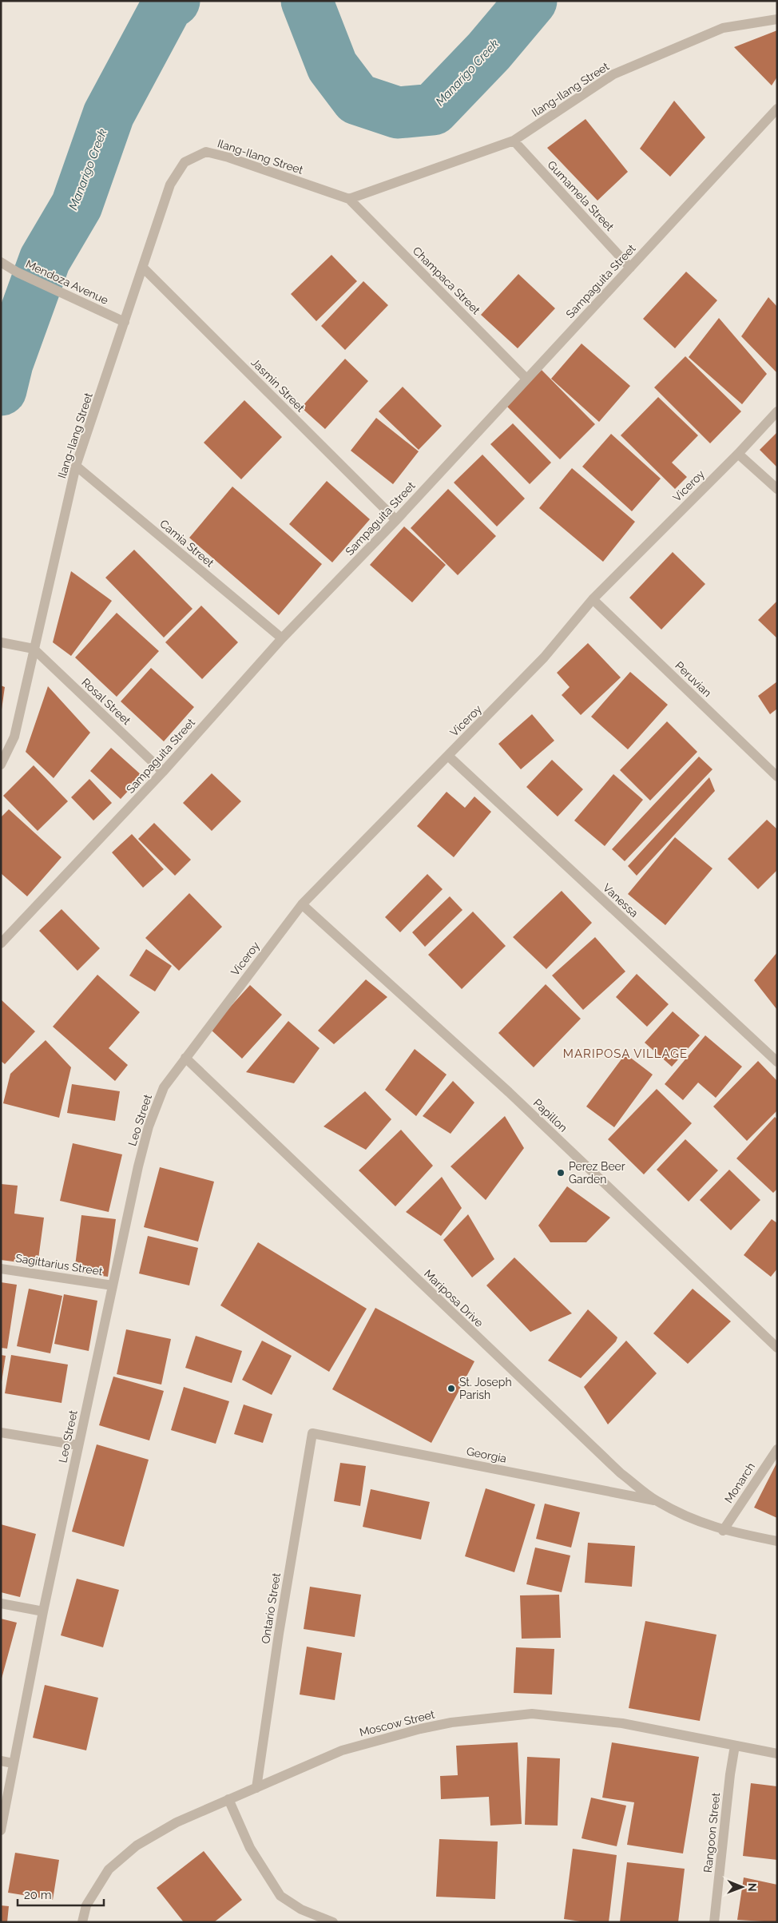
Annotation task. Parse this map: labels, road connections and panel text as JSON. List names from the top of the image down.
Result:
{
  "streets": {
    "street": [
      "Ilang-Ilang Street",
      "Gumamela Street",
      "Champaca Street",
      "Sampaguita Street",
      "Mendoza Avenue",
      "Jasmin Street",
      "Viceroy",
      "Camia Street",
      "Peruvian",
      "Rosal Street",
      "Vanessa",
      "Papillon",
      "Leo Street",
      "Sagittarius Street",
      "Mariposa Drive",
      "Georgia",
      "Monarch",
      "Ontario Street",
      "Moscow Street",
      "Rangoon Street"
    ]
  },
  "crossings": [
    ["Ilang-Ilang Street", "Gumamela Street"],
    ["Ilang-Ilang Street", "Champaca Street"],
    ["Ilang-Ilang Street", "Mendoza Avenue"],
    ["Ilang-Ilang Street", "Jasmin Street"],
    ["Ilang-Ilang Street", "Camia Street"],
    ["Ilang-Ilang Street", "Rosal Street"],
    ["Gumamela Street", "Sampaguita Street"],
    ["Champaca Street", "Sampaguita Street"],
    ["Sampaguita Street", "Jasmin Street"],
    ["Sampaguita Street", "Camia Street"],
    ["Sampaguita Street", "Rosal Street"],
    ["Viceroy", "Peruvian"],
    ["Viceroy", "Vanessa"],
    ["Viceroy", "Papillon"],
    ["Viceroy", "Leo Street"],
    ["Viceroy", "Mariposa Drive"],
    ["Leo Street", "Sagittarius Street"],
    ["Leo Street", "Mariposa Drive"],
    ["Mariposa Drive", "Georgia"],
    ["Mariposa Drive", "Monarch"],
    ["Georgia", "Ontario Street"],
    ["Ontario Street", "Moscow Street"],
    ["Moscow Street", "Rangoon Street"]
  ],
  "districts": ["MARIPOSA VILLAGE"],
  "water": ["Manarigo Creek"],
  "places": ["Perez Beer Garden", "St. Joseph Parish"],
  "scale_bar": "20 m",
  "north": "right"
}
